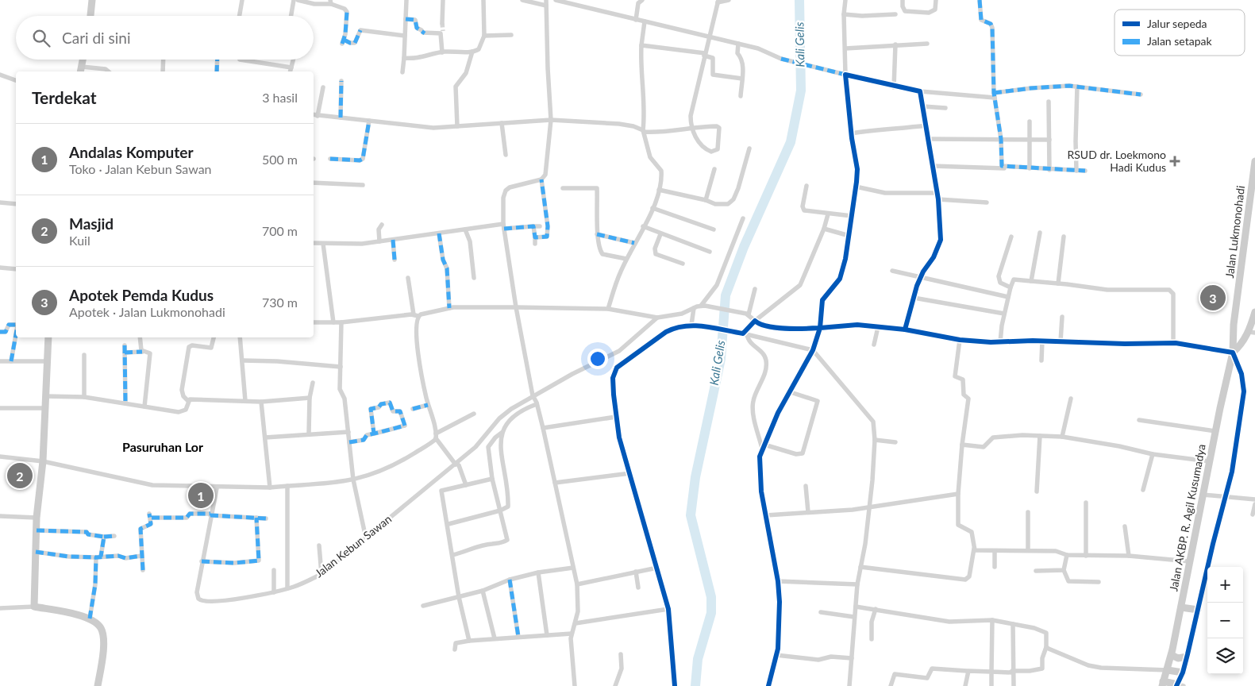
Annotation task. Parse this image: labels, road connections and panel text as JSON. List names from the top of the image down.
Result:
{
  "streets": {
    "main road": ["Jalan Lukmonohadi", "Jalan AKBP. R. Agil Kusumadya"],
    "street": ["Jalan Kebun Sawan"]
  },
  "crossings": [
    ["Jalan Lukmonohadi", "Jalan AKBP. R. Agil Kusumadya"]
  ],
  "districts": ["Pasuruhan Lor"],
  "water": ["Kali Gelis"],
  "places": {
    "health": ["RSUD dr. Loekmono Hadi Kudus"]
  },
  "legend": ["Jalur sepeda", "Jalan setapak"],
  "page": {
    "search": "Cari di sini",
    "heading": ["Terdekat", "3 hasil"],
    "list": [
      {
        "mark": "1",
        "name": "Andalas Komputer",
        "note": "Toko · Jalan Kebun Sawan",
        "value": "500 m"
      },
      {
        "mark": "2",
        "name": "Masjid",
        "note": "Kuil",
        "value": "700 m"
      },
      {
        "mark": "3",
        "name": "Apotek Pemda Kudus",
        "note": "Apotek · Jalan Lukmonohadi",
        "value": "730 m"
      }
    ],
    "pins": ["3", "2", "1"],
    "map_buttons": ["+", "−"]
  }
}
